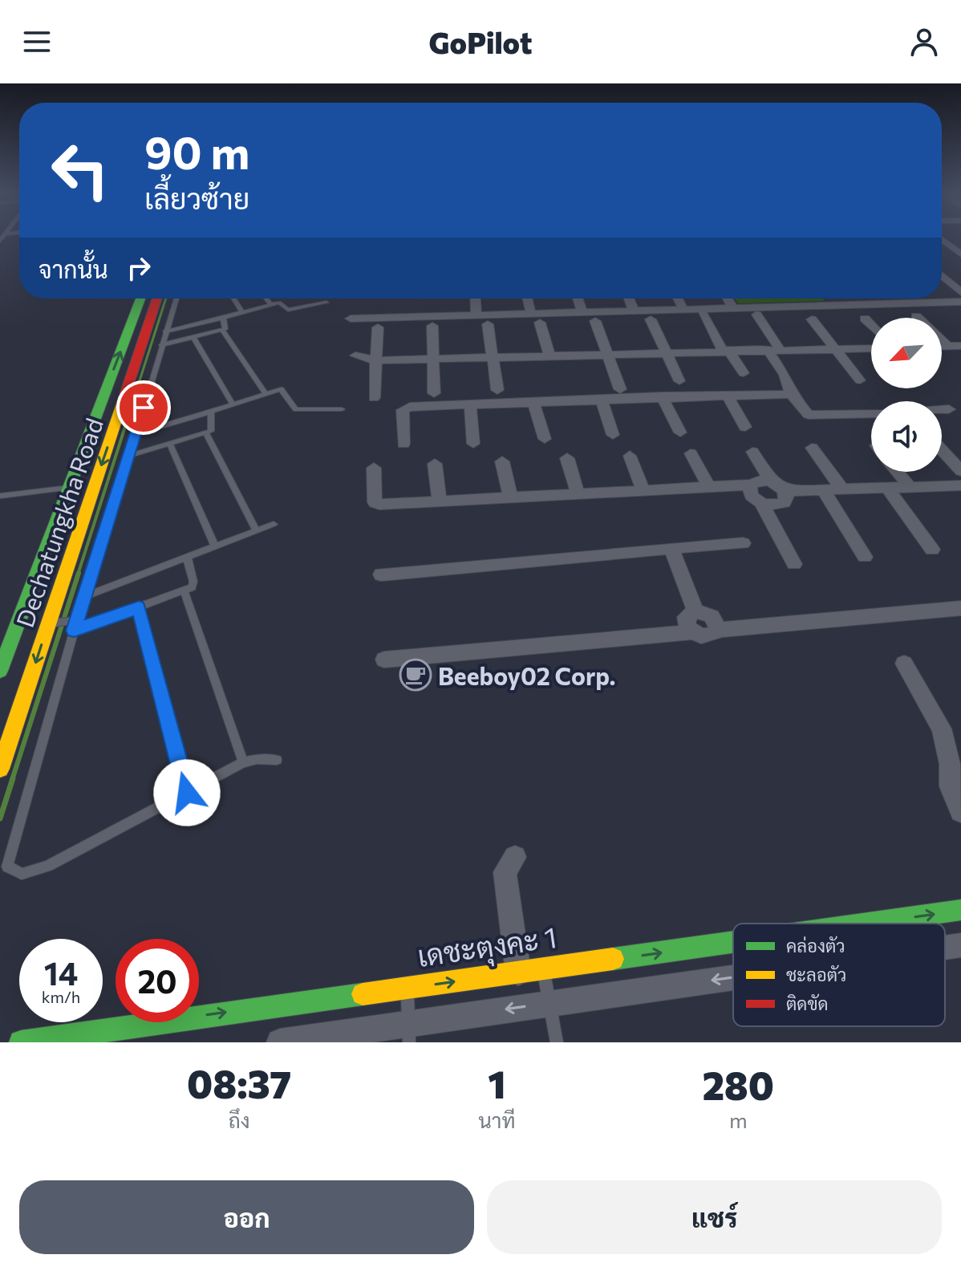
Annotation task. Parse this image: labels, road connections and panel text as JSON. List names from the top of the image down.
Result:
{
  "streets": {
    "street": ["Dechatungkha Road", "เดชะตุงคะ 1"]
  },
  "places": {
    "cafe": ["Beeboy02 Corp."]
  },
  "legend": ["คล่องตัว", "ชะลอตัว", "ติดขัด"],
  "north": "bottom left",
  "page": {
    "header": "GoPilot",
    "turn": ["90 m", "เลี้ยวซ้าย"],
    "then": "จากนั้น",
    "speed": "14 km/h",
    "limit": "20",
    "eta": [
      "08:37",
      "ถึง",
      "1",
      "นาที",
      "280",
      "m"
    ],
    "buttons": ["ออก", "แชร์"]
  }
}
